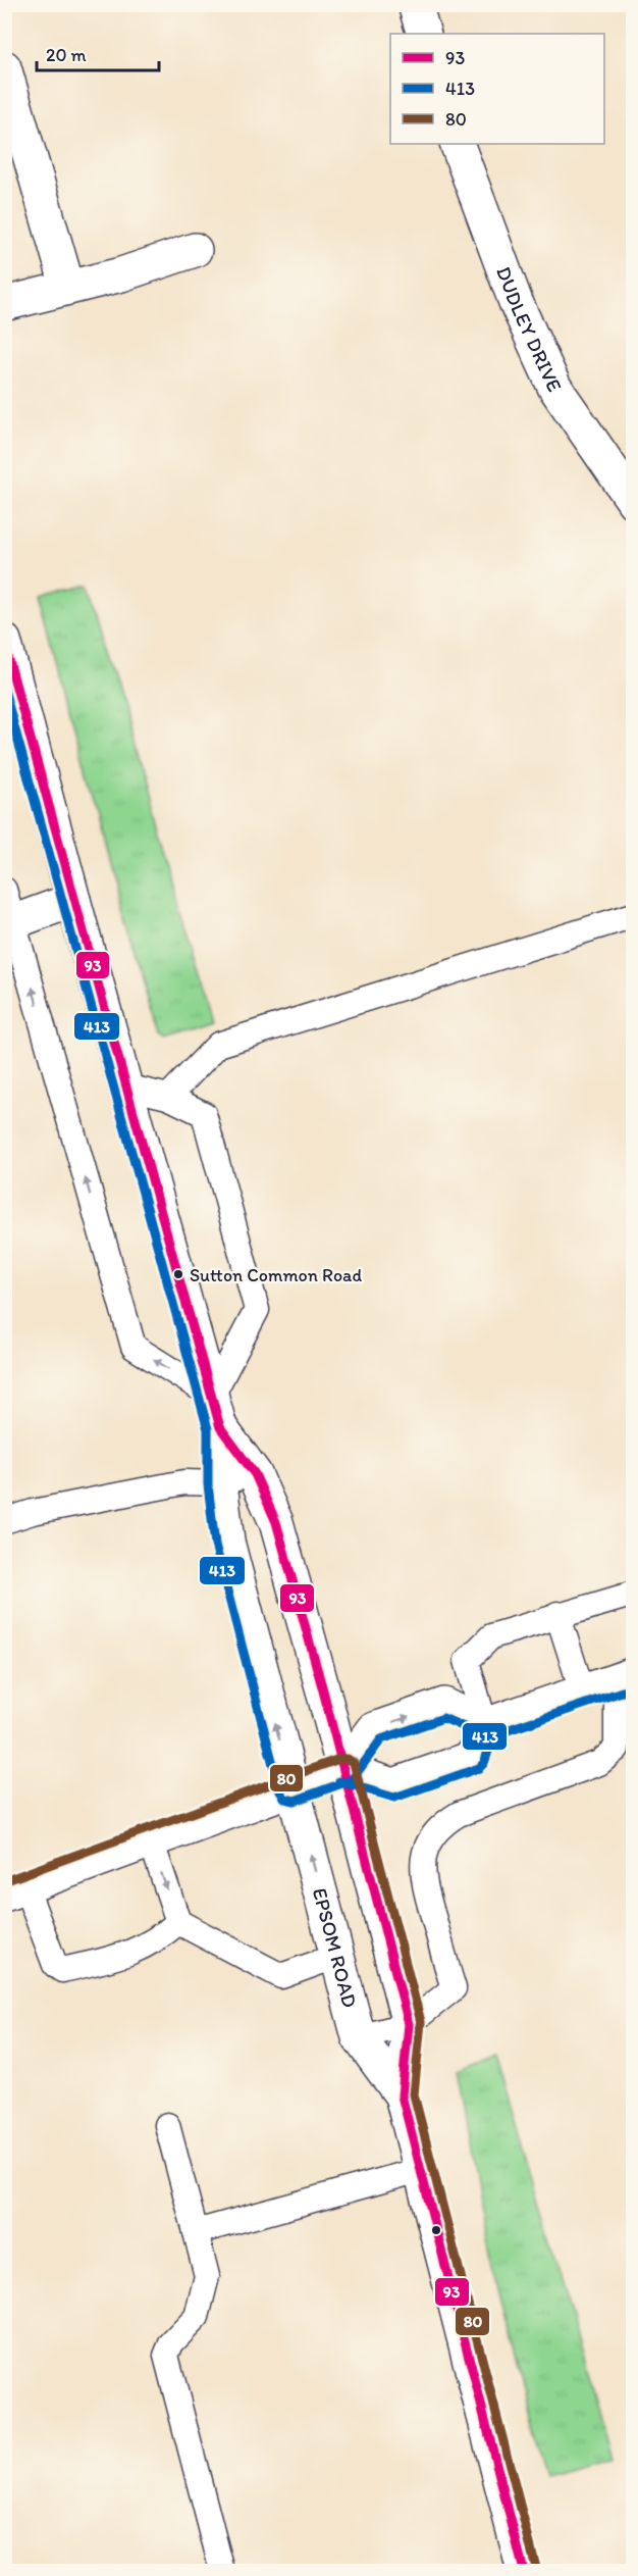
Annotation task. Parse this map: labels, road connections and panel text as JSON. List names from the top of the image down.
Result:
{
  "streets": {
    "main road": ["DUDLEY DRIVE", "EPSOM ROAD"]
  },
  "places": ["Sutton Common Road"],
  "lines": ["transit line 93", "transit line 413", "transit line 80"],
  "legend": ["93", "413", "80"],
  "scale_bar": "20 m"
}
